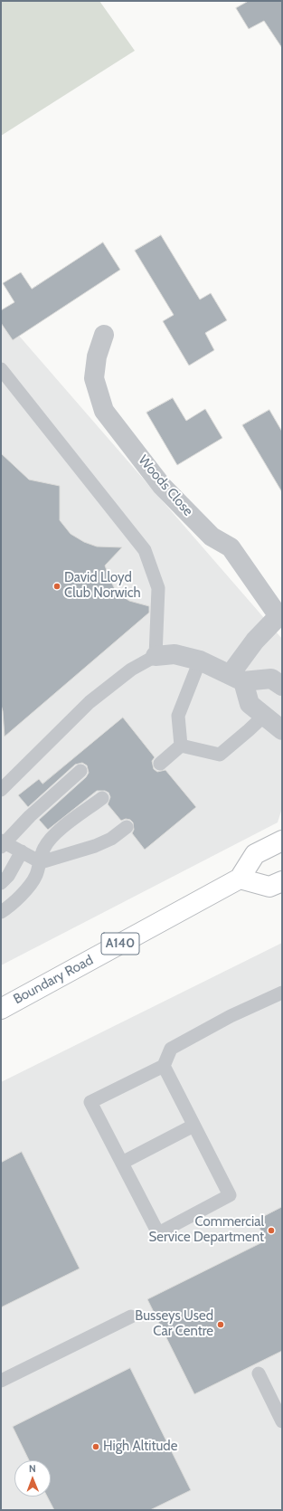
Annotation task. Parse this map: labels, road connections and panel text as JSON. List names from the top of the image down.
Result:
{
  "streets": {
    "highway": ["A140", "Boundary Road"],
    "street": ["Woods Close"]
  },
  "places": [
    "David Lloyd Club Norwich",
    "Commercial Service Department",
    "Busseys Used Car Centre",
    "High Altitude"
  ],
  "north": "top"
}
